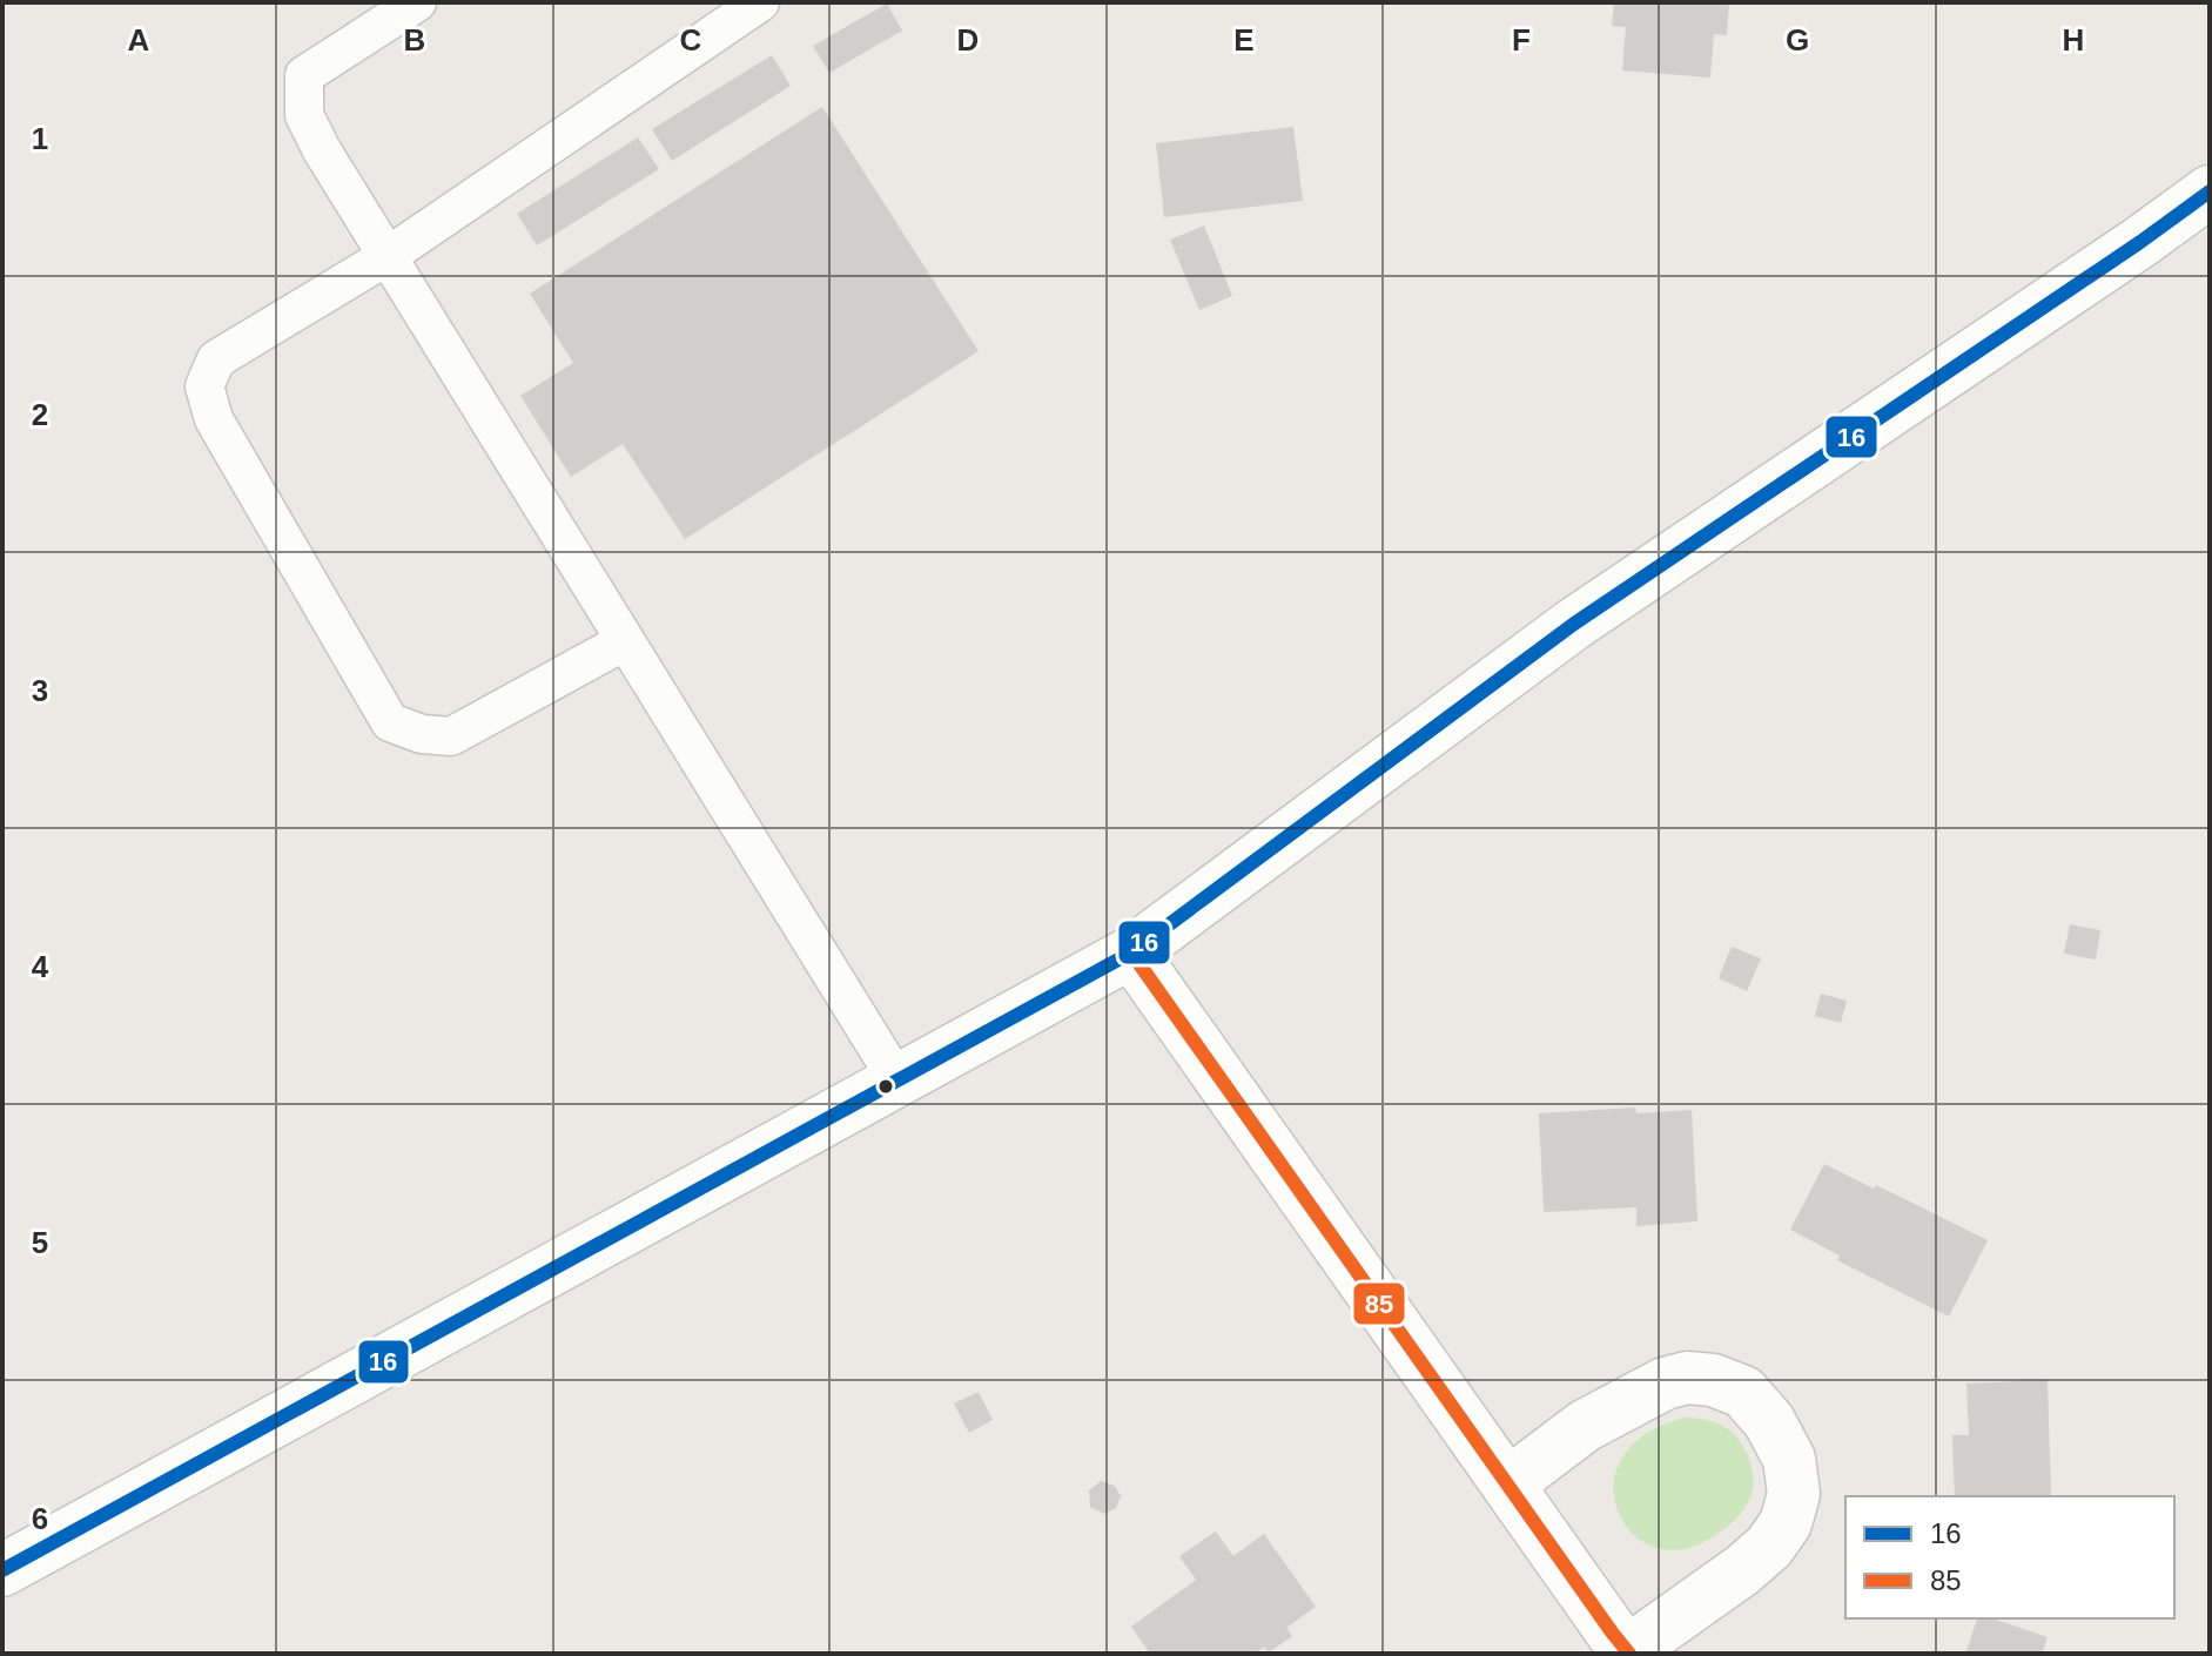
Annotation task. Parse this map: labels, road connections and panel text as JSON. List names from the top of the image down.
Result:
{
  "lines": ["transit line 16", "transit line 85"],
  "legend": ["16", "85"],
  "grid": {
    "columns": [
      "A",
      "B",
      "C",
      "D",
      "E",
      "F",
      "G",
      "H"
    ],
    "rows": [
      "1",
      "2",
      "3",
      "4",
      "5",
      "6"
    ]
  }
}
